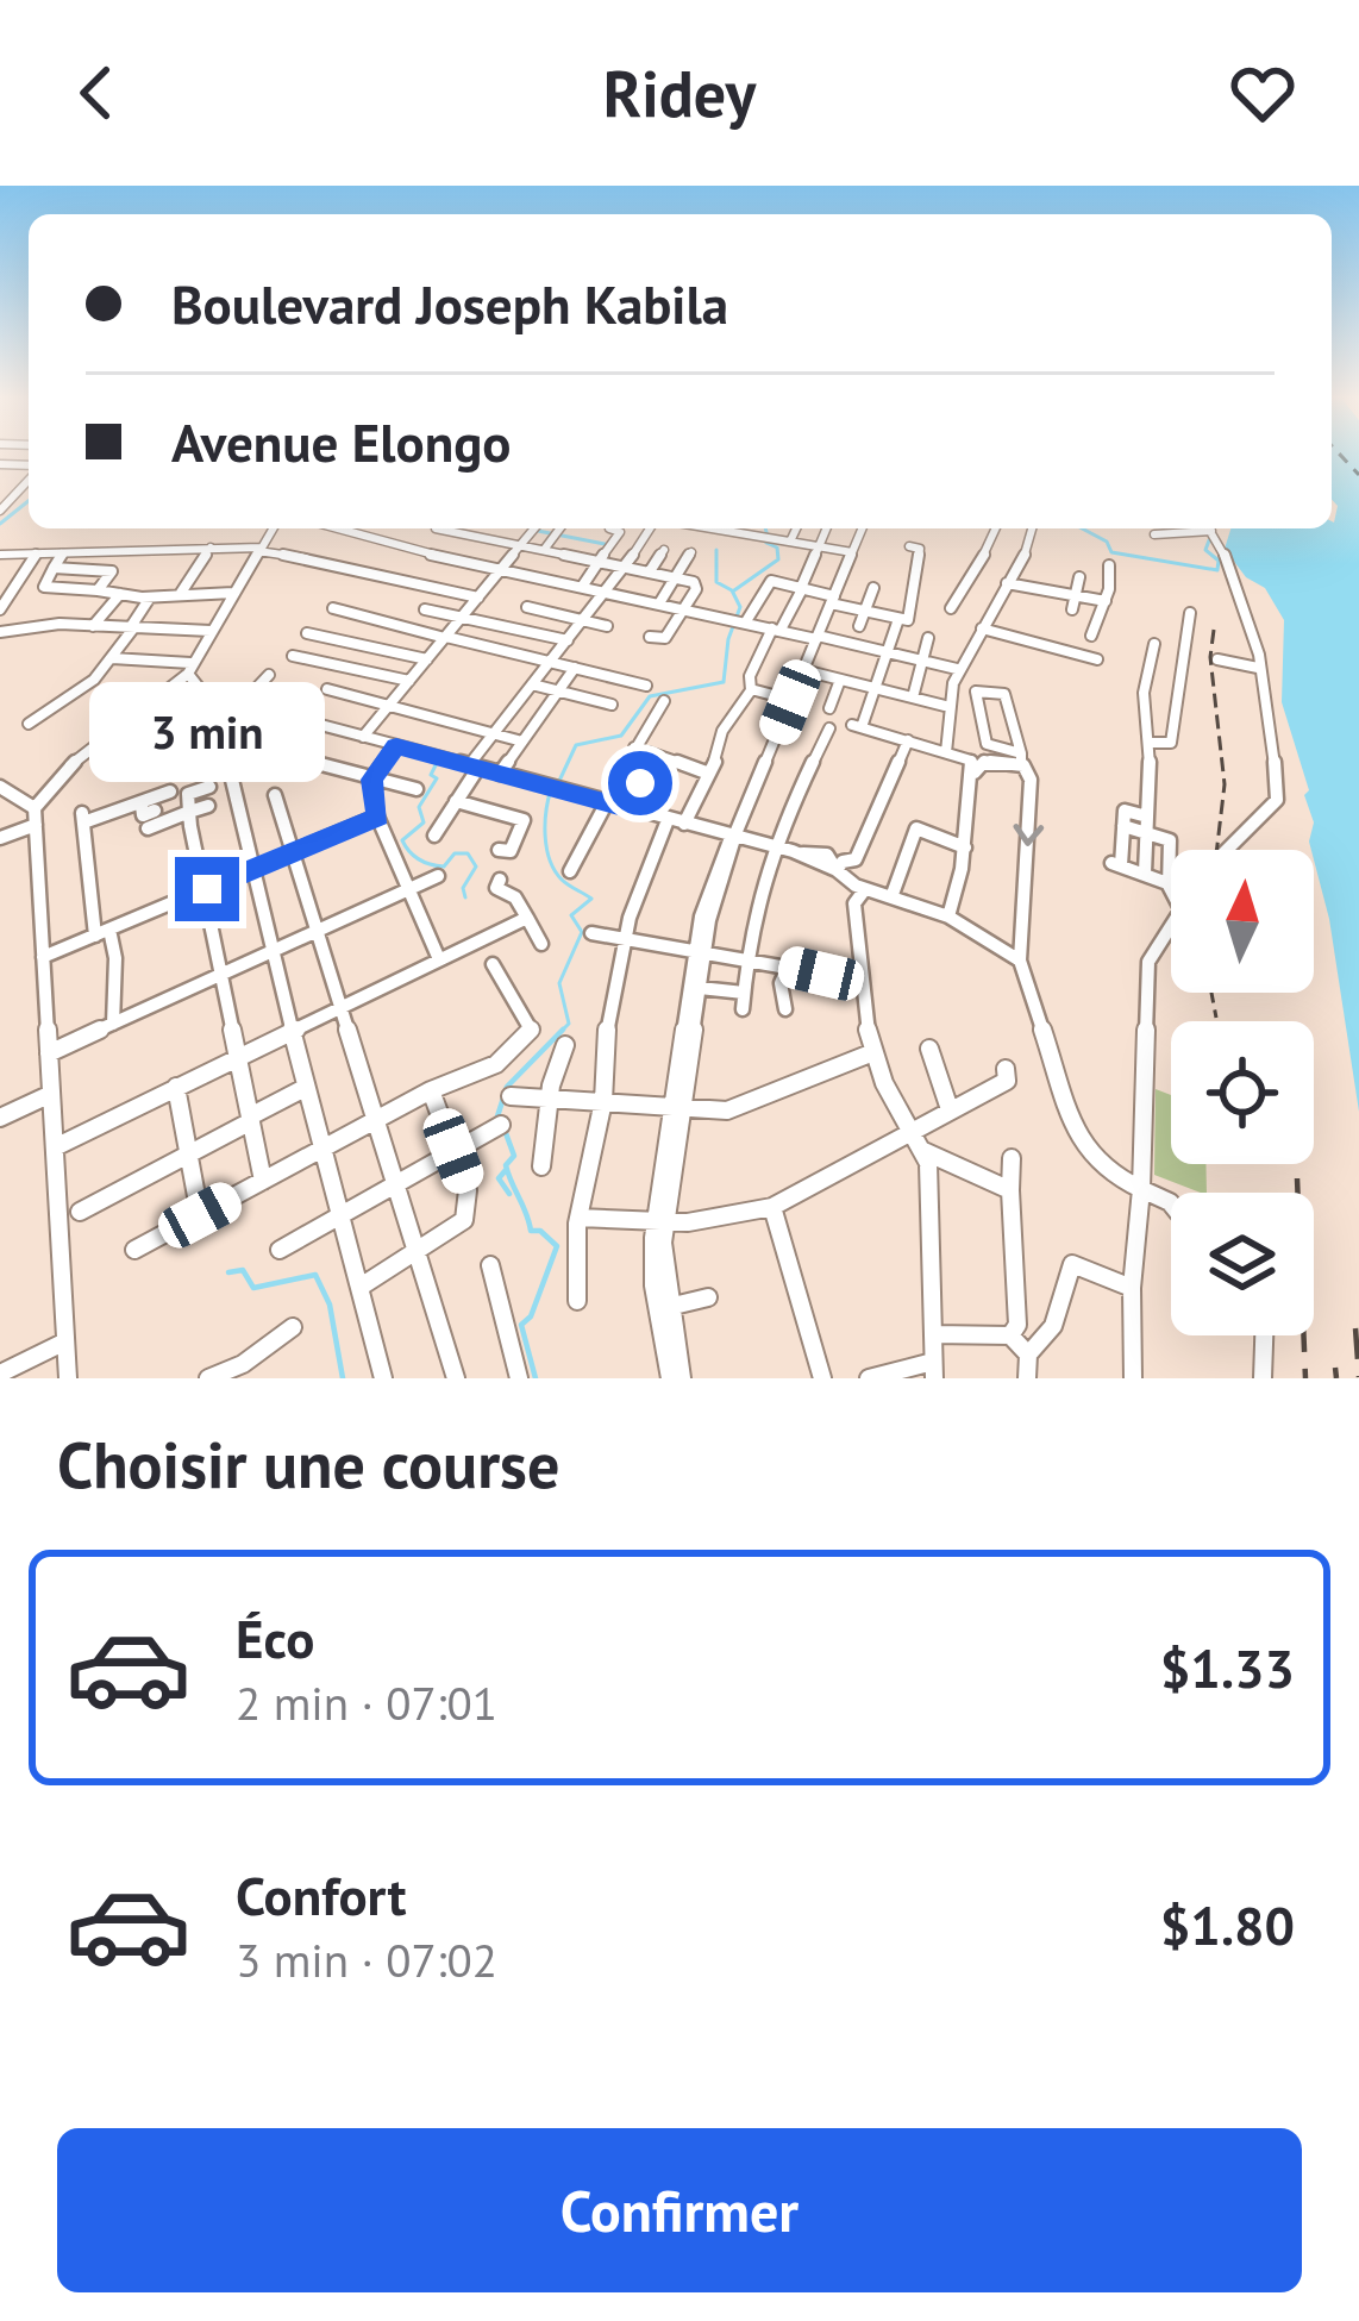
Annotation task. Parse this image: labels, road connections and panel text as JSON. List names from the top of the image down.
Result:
{
  "north": "top",
  "page": {
    "header": "Ridey",
    "banner": ["Boulevard Joseph Kabila", "Avenue Elongo"],
    "bubble": "3 min",
    "heading": "Choisir une course",
    "list": [
      {
        "name": "Éco",
        "note": "2 min · 07:01",
        "value": "$1.33"
      },
      {
        "name": "Confort",
        "note": "3 min · 07:02",
        "value": "$1.80"
      }
    ],
    "buttons": "Confirmer"
  }
}
